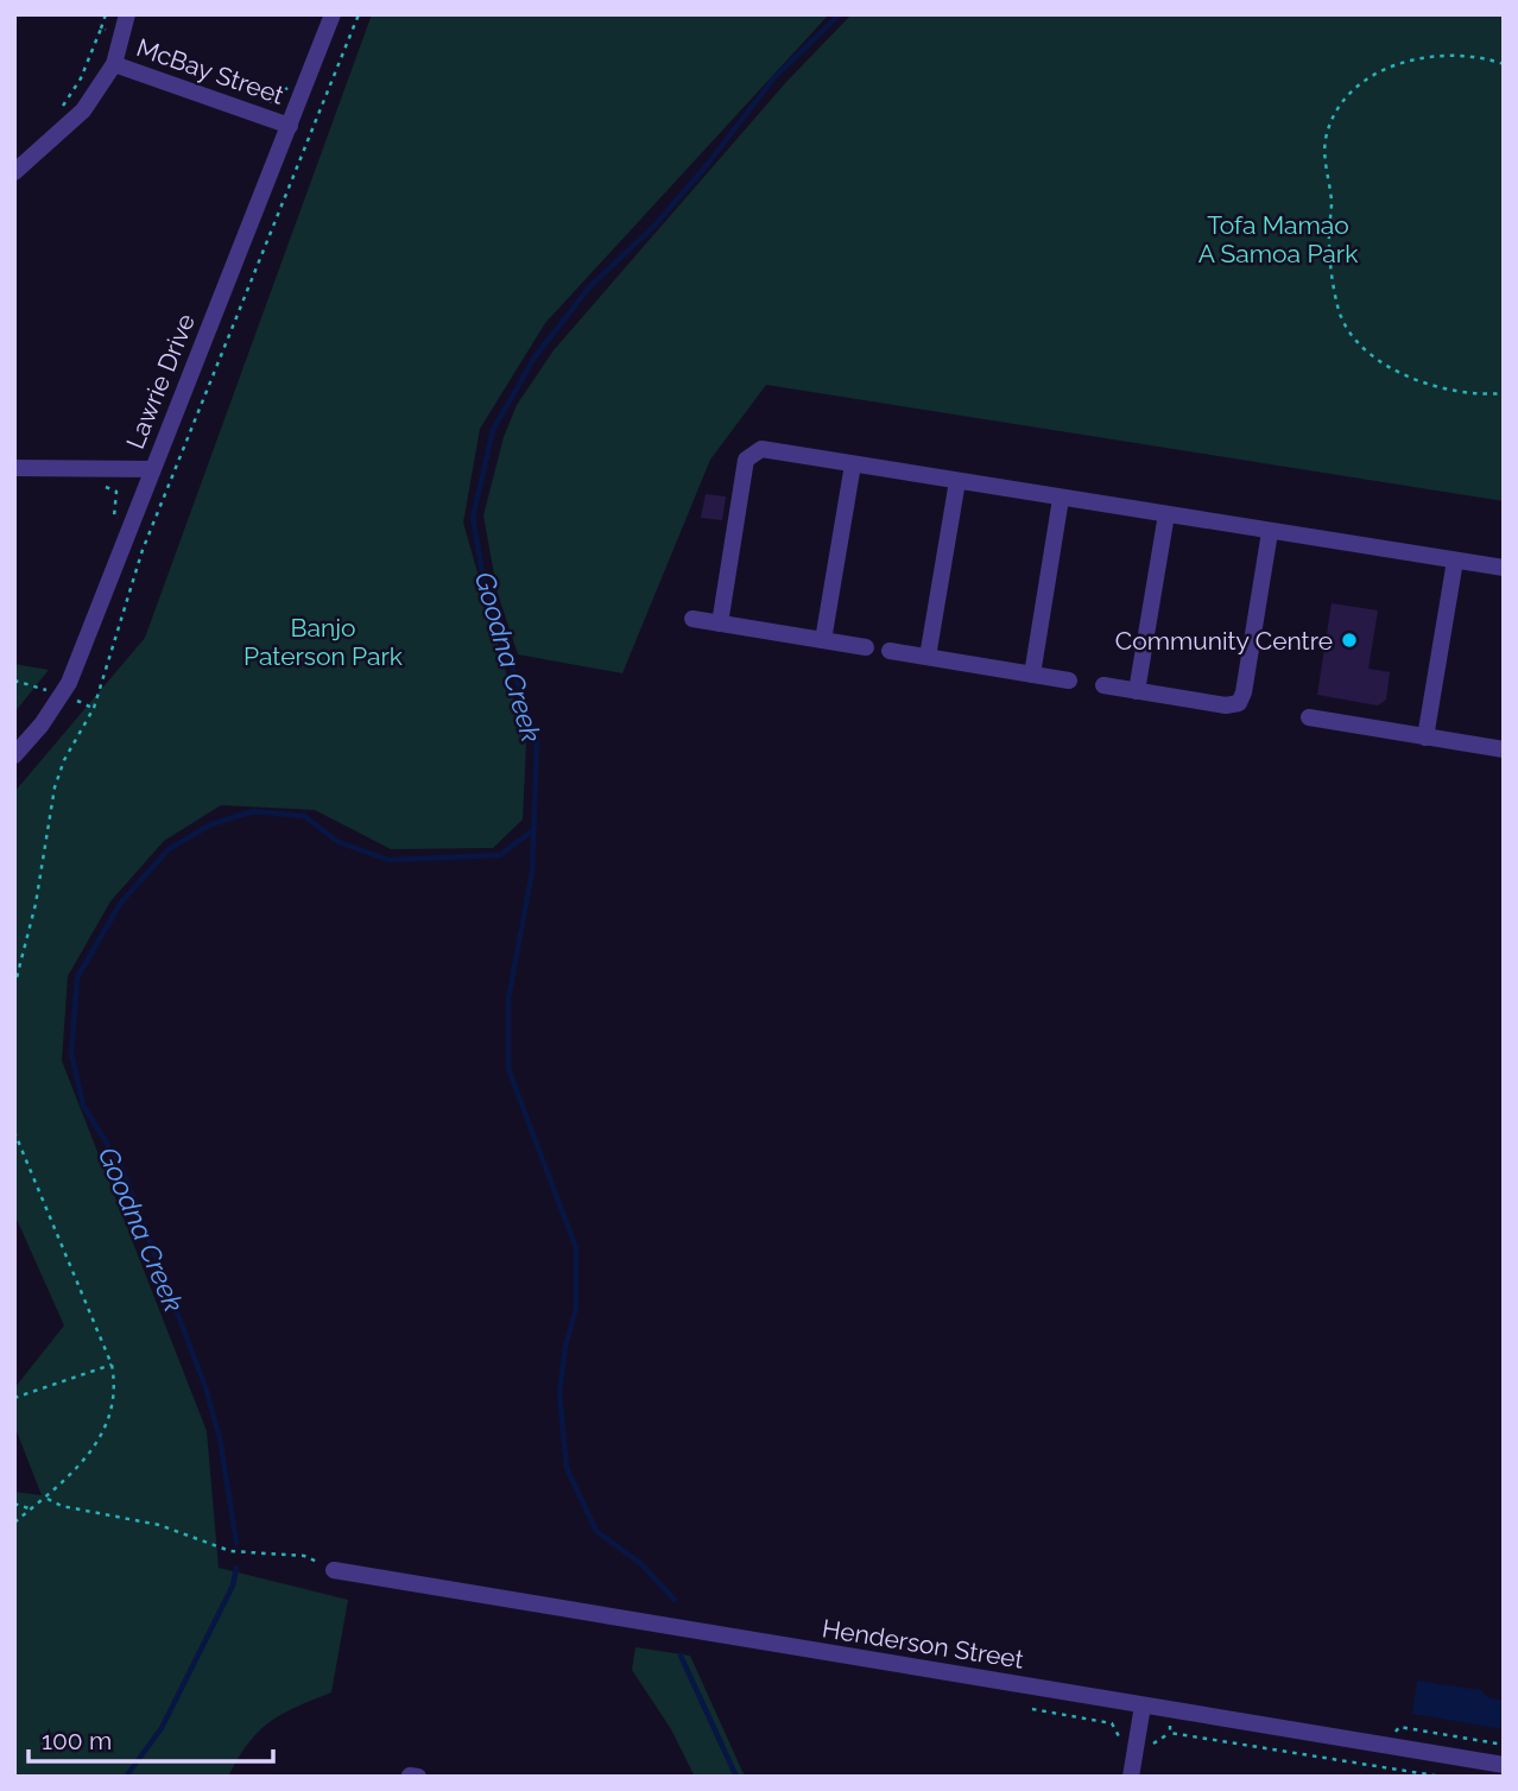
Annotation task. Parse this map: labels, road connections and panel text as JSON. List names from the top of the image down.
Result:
{
  "streets": {
    "street": ["McBay Street", "Lawrie Drive", "Henderson Street"]
  },
  "crossings": [
    ["McBay Street", "Lawrie Drive"]
  ],
  "water": ["Goodna Creek"],
  "parks": ["Tofa Mamao A Samoa Park", "Banjo Paterson Park"],
  "places": ["Community Centre"],
  "scale_bar": "100 m"
}
